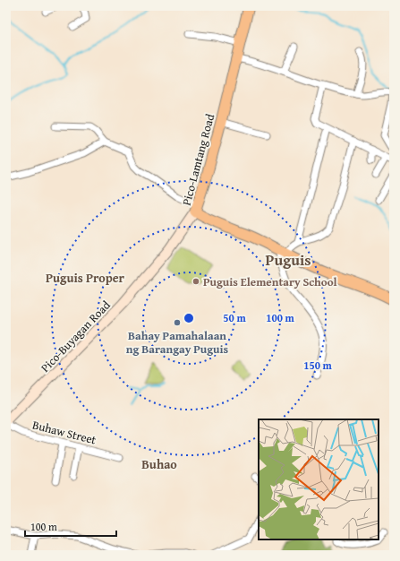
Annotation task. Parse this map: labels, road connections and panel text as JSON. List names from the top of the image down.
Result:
{
  "streets": {
    "main road": ["Pico-Lamtang Road", "Pico-Buyagan Road"],
    "street": ["Buhaw Street"]
  },
  "crossings": [
    ["Pico-Lamtang Road", "Pico-Buyagan Road"],
    ["Pico-Buyagan Road", "Buhaw Street"]
  ],
  "districts": ["Puguis", "Puguis Proper", "Buhao"],
  "places": ["Puguis Elementary School", "Bahay Pamahalaan ng Barangay Puguis"],
  "scale_bar": "100 m",
  "rings": ["50 m", "100 m", "150 m"]
}
